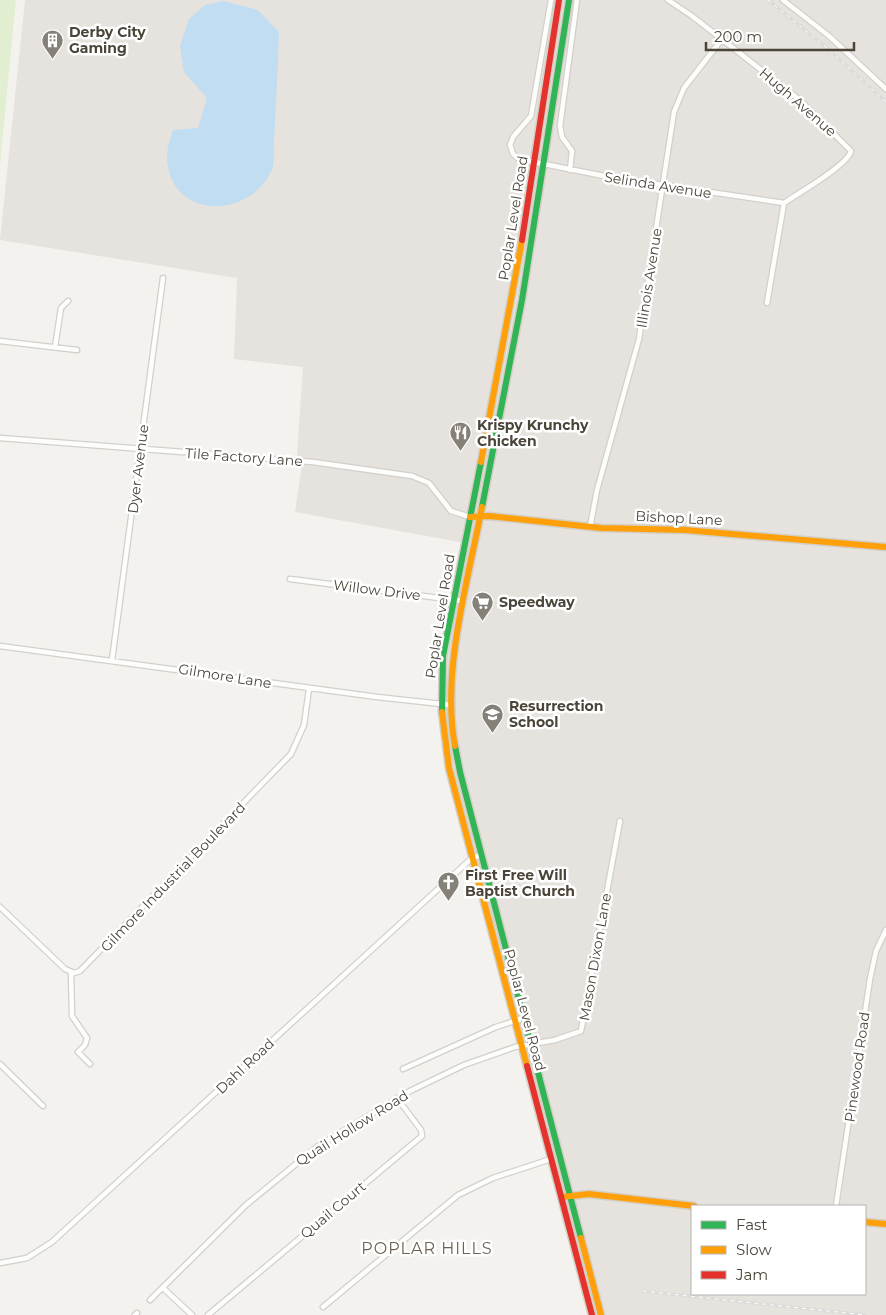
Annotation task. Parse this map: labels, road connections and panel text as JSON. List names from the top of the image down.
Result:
{
  "streets": {
    "main road": ["Poplar Level Road", "Bishop Lane"],
    "street": [
      "Hugh Avenue",
      "Selinda Avenue",
      "Illinois Avenue",
      "Tile Factory Lane",
      "Dyer Avenue",
      "Willow Drive",
      "Gilmore Lane",
      "Gilmore Industrial Boulevard",
      "Mason Dixon Lane",
      "Dahl Road",
      "Pinewood Road",
      "Quail Hollow Road",
      "Quail Court"
    ]
  },
  "crossings": [
    ["Hugh Avenue", "Selinda Avenue"],
    ["Hugh Avenue", "Illinois Avenue"],
    ["Selinda Avenue", "Poplar Level Road"],
    ["Selinda Avenue", "Illinois Avenue"],
    ["Poplar Level Road", "Tile Factory Lane"],
    ["Poplar Level Road", "Bishop Lane"],
    ["Poplar Level Road", "Willow Drive"],
    ["Poplar Level Road", "Gilmore Lane"],
    ["Poplar Level Road", "Mason Dixon Lane"],
    ["Poplar Level Road", "Dahl Road"],
    ["Poplar Level Road", "Quail Hollow Road"],
    ["Illinois Avenue", "Bishop Lane"],
    ["Tile Factory Lane", "Dyer Avenue"],
    ["Tile Factory Lane", "Bishop Lane"],
    ["Dyer Avenue", "Gilmore Lane"],
    ["Gilmore Lane", "Gilmore Industrial Boulevard"],
    ["Mason Dixon Lane", "Quail Hollow Road"],
    ["Quail Hollow Road", "Quail Court"]
  ],
  "districts": ["POPLAR HILLS"],
  "places": {
    "building": ["Derby City Gaming"],
    "restaurant": ["Krispy Krunchy Chicken"],
    "supermarket": ["Speedway"],
    "school or university": ["Resurrection School"],
    "church": ["First Free Will Baptist Church"]
  },
  "legend": ["Fast", "Slow", "Jam"],
  "scale_bar": "200 m"
}
